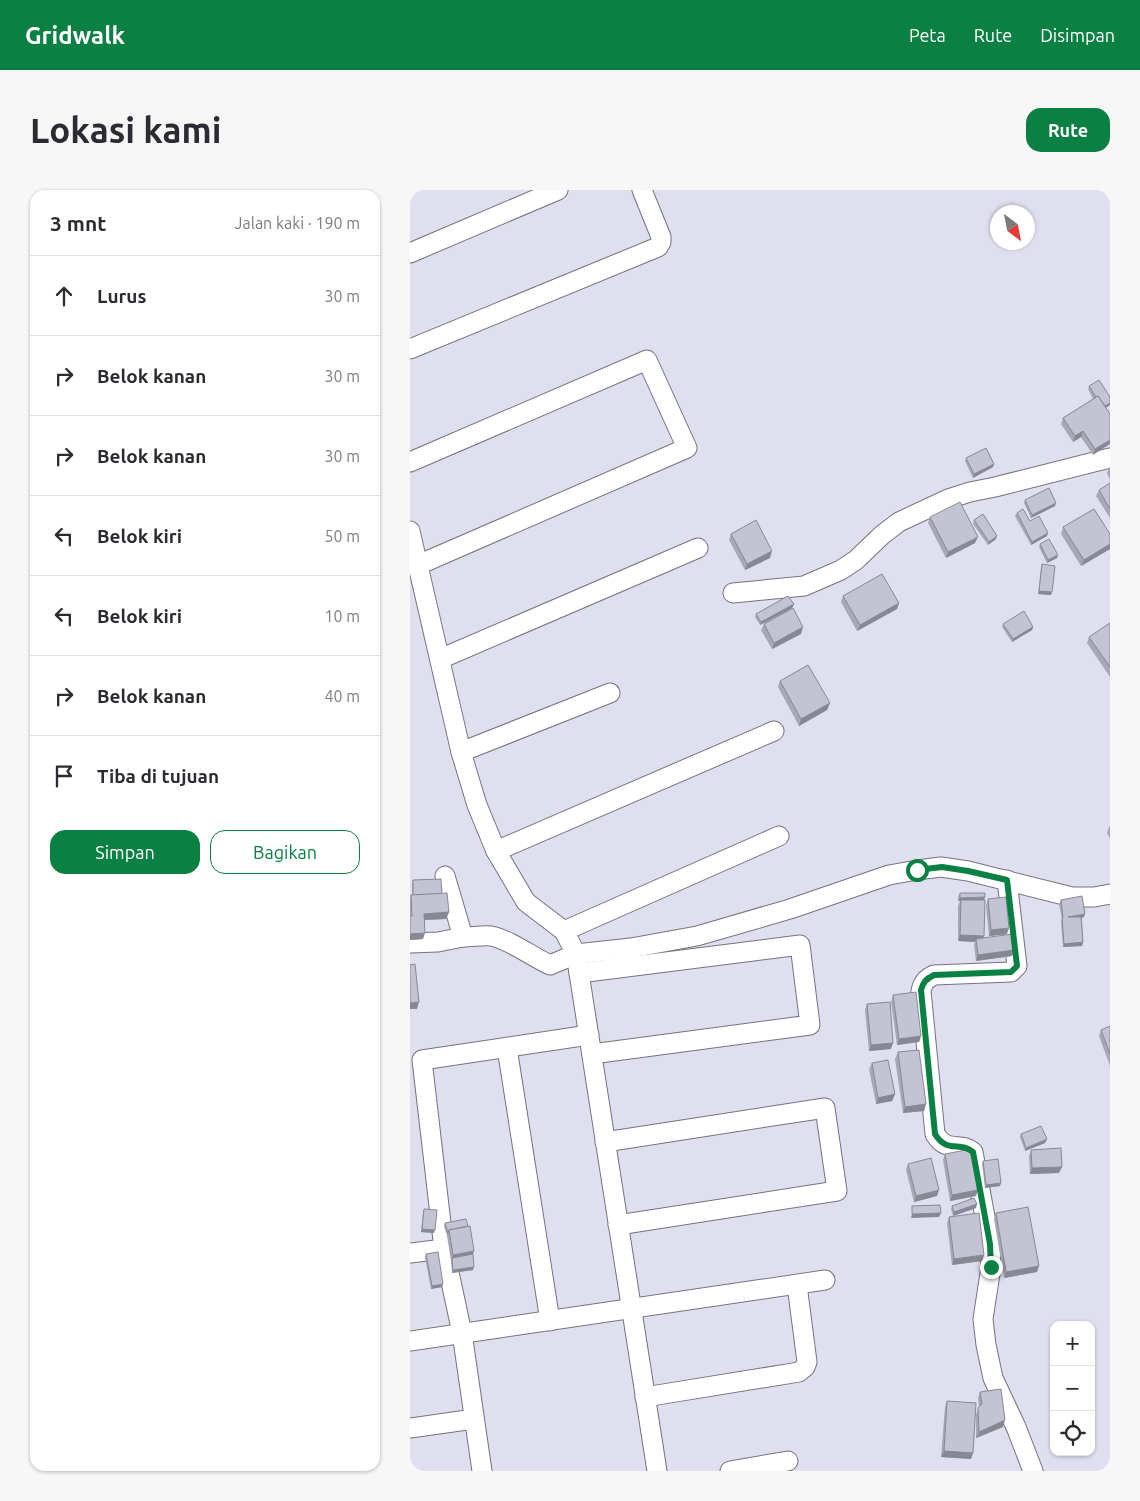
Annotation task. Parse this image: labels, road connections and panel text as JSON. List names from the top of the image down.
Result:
{
  "north": "bottom right",
  "page": {
    "header": "Gridwalk",
    "nav": ["Peta", "Rute", "Disimpan"],
    "buttons": [
      "Rute",
      ["Simpan", "Bagikan"]
    ],
    "title": "Lokasi kami",
    "heading": ["3 mnt", "Jalan kaki · 190 m"],
    "list": [
      ["Lurus", "30 m"],
      ["Belok kanan", "30 m"],
      ["Belok kanan", "30 m"],
      ["Belok kiri", "50 m"],
      ["Belok kiri", "10 m"],
      ["Belok kanan", "40 m"],
      "Tiba di tujuan"
    ],
    "map_buttons": ["+", "−"]
  }
}
